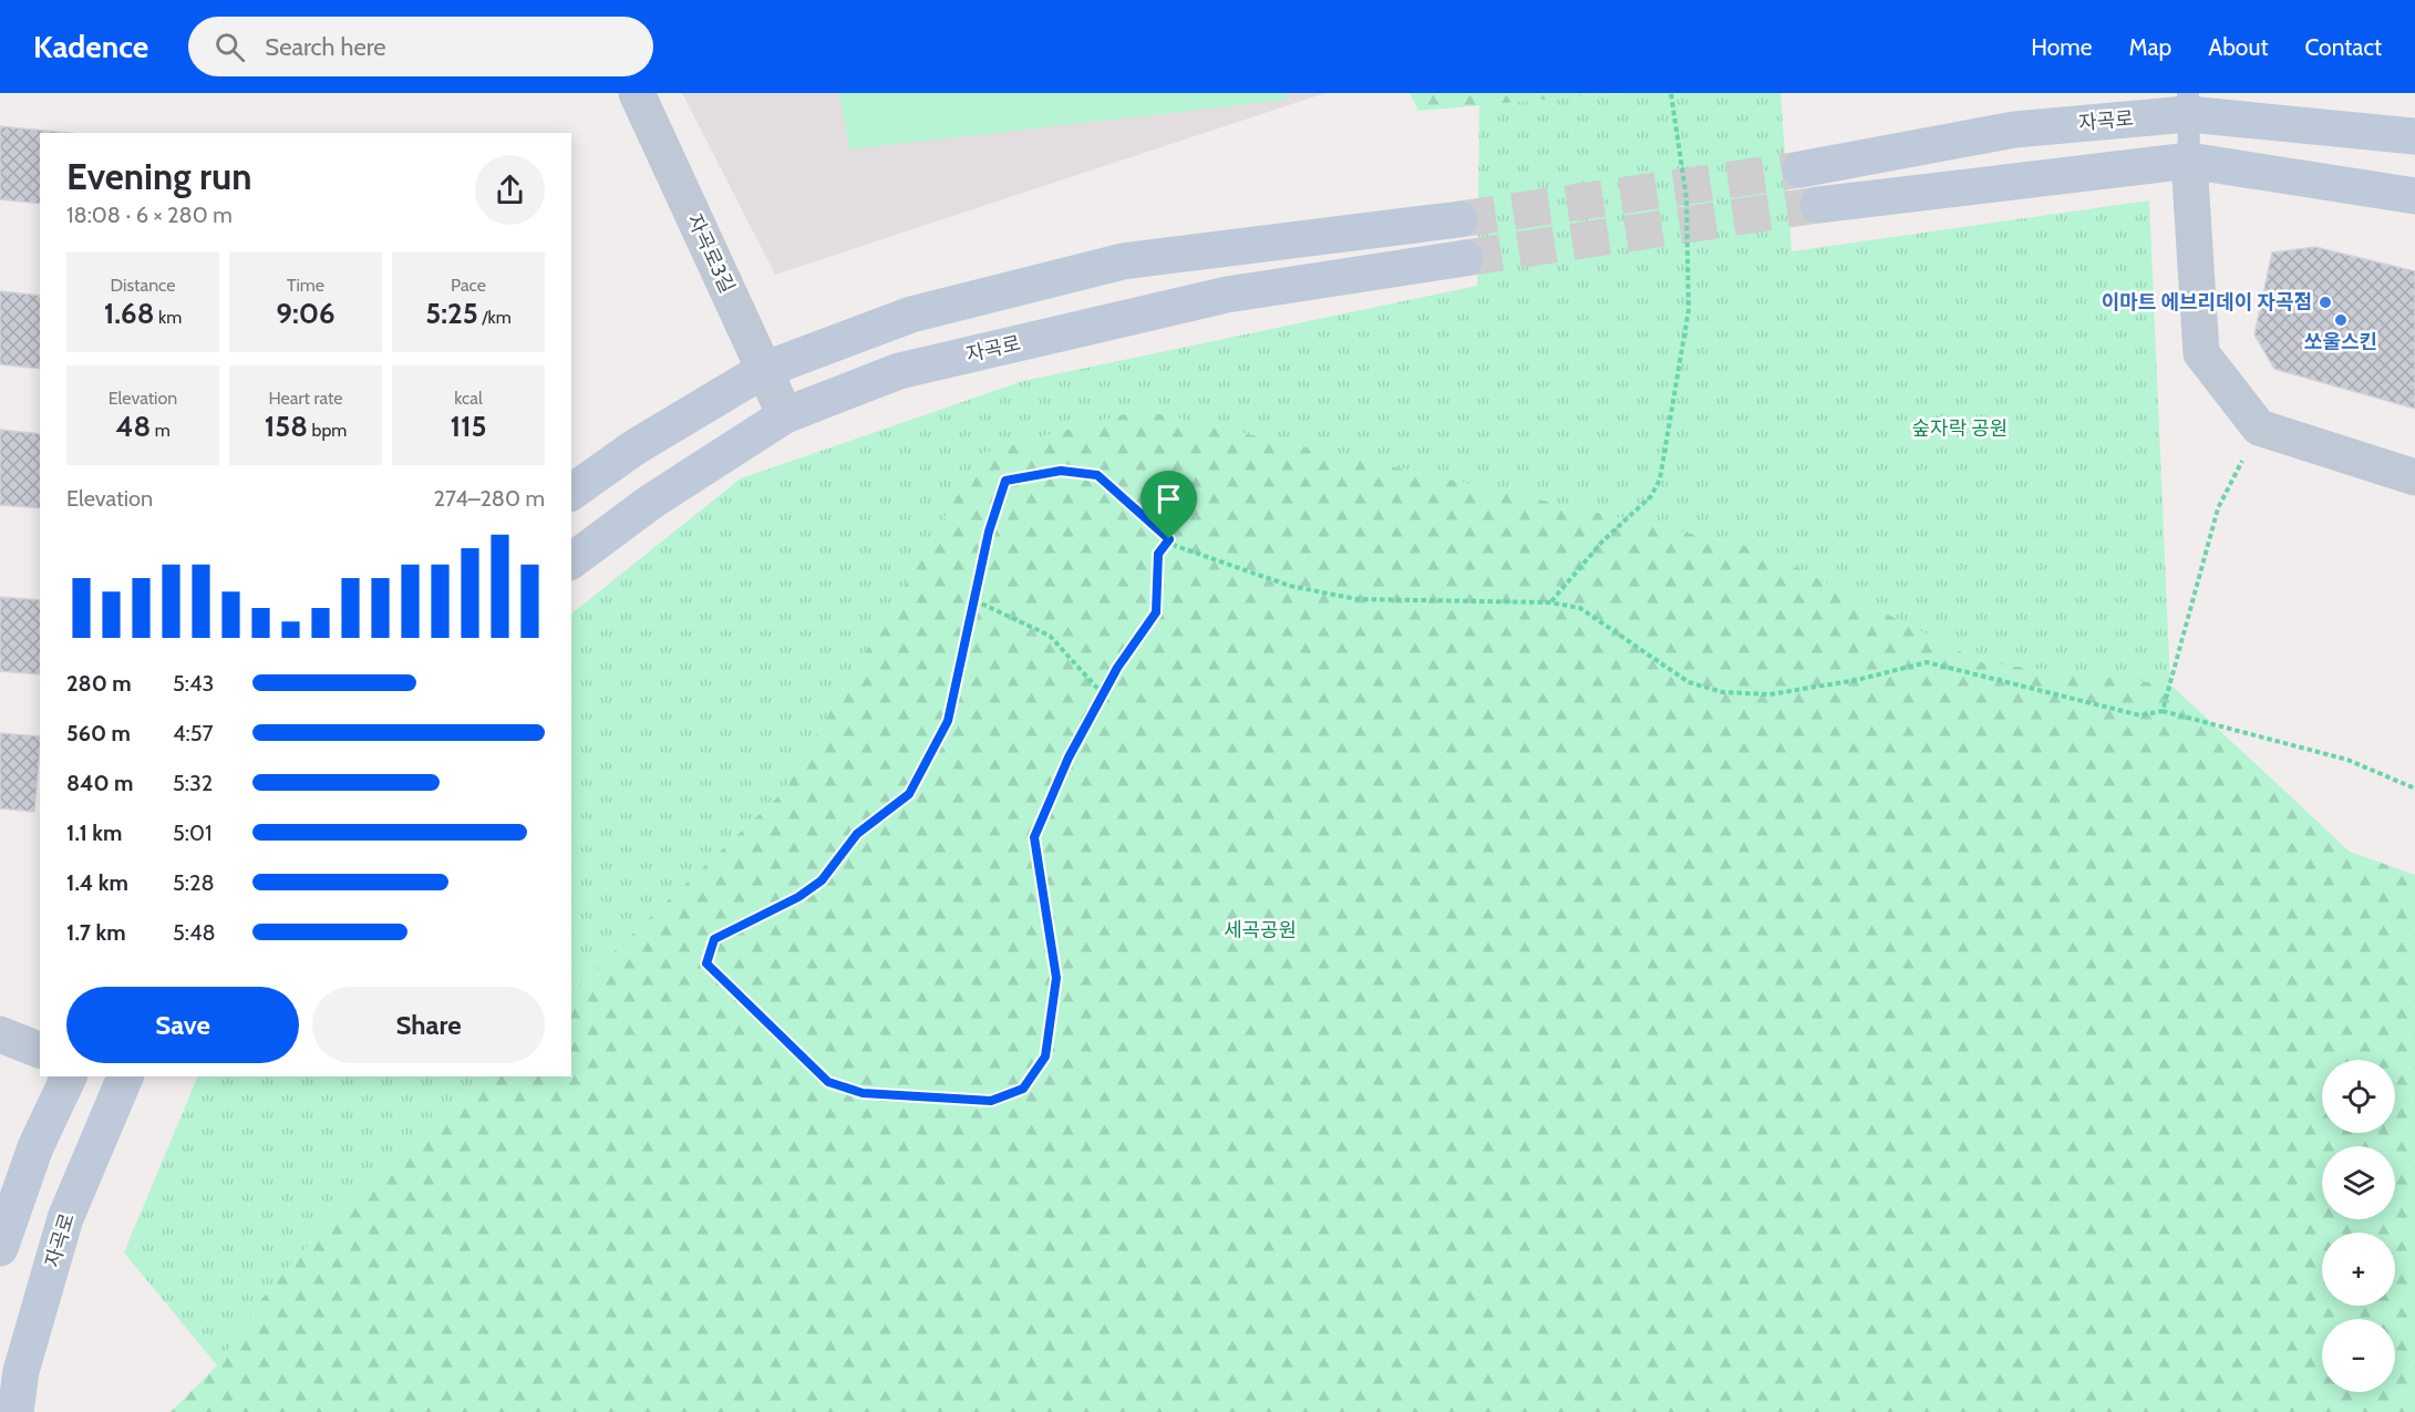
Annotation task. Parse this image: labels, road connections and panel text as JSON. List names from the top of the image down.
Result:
{
  "streets": {
    "main road": ["자곡로"],
    "street": ["자곡로3길"]
  },
  "crossings": [
    ["자곡로", "자곡로3길"]
  ],
  "parks": ["숲자락 공원", "세곡공원"],
  "places": ["이마트 에브리데이 자곡점", "쏘울스킨"],
  "page": {
    "header": "Kadence",
    "search": "Search here",
    "nav": [
      "Home",
      "Map",
      "About",
      "Contact"
    ],
    "heading": ["Evening run", "18:08 · 6 × 280 m"],
    "stats": [
      ["Distance", "1.68 km"],
      ["Time", "9:06"],
      ["Pace", "5:25 /km"],
      ["Elevation", "48 m"],
      ["Heart rate", "158 bpm"],
      ["kcal", "115"]
    ],
    "chart": ["Elevation", "274–280 m"],
    "list": [
      {
        "name": "280 m",
        "note": "5:43"
      },
      {
        "name": "560 m",
        "note": "4:57"
      },
      {
        "name": "840 m",
        "note": "5:32"
      },
      {
        "name": "1.1 km",
        "note": "5:01"
      },
      {
        "name": "1.4 km",
        "note": "5:28"
      },
      {
        "name": "1.7 km",
        "note": "5:48"
      }
    ],
    "buttons": ["Save", "Share"],
    "map_buttons": ["+", "−"]
  }
}
